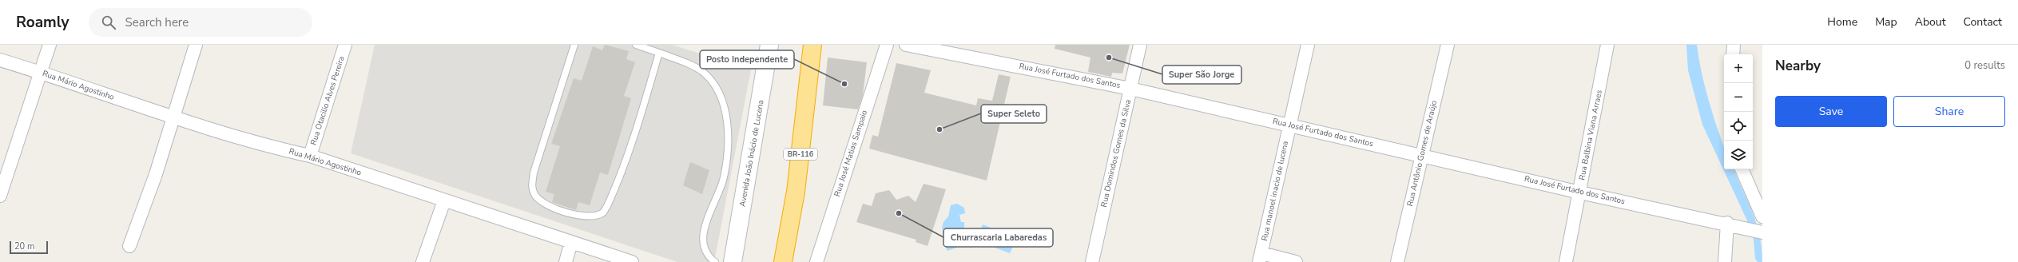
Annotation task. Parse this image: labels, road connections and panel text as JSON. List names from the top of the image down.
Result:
{
  "streets": {
    "highway": ["BR-116"],
    "street": [
      "Rua José Furtado dos Santos",
      "Rua Mário Agostinho",
      "Rua Otacilio Alves Pereira",
      "Rua Balbina Viana Arraes",
      "Avenida João Inácio de Lucena",
      "Rua José Matias Sampaio",
      "Rua Domindos Gomes da Silva",
      "Rua Antônio Gomes de Araújo",
      "Rua manoel inacio de lucena"
    ]
  },
  "crossings": [
    ["Rua José Furtado dos Santos", "Rua Balbina Viana Arraes"],
    ["Rua José Furtado dos Santos", "Rua Domindos Gomes da Silva"],
    ["Rua José Furtado dos Santos", "Rua Antônio Gomes de Araújo"],
    ["Rua José Furtado dos Santos", "Rua manoel inacio de lucena"],
    ["Rua Mário Agostinho", "Rua Otacilio Alves Pereira"]
  ],
  "places": [
    "Super São Jorge",
    "Posto Independente",
    "Super Seleto",
    "Churrascaria Labaredas"
  ],
  "scale_bar": "20 m",
  "page": {
    "header": "Roamly",
    "search": "Search here",
    "nav": [
      "Home",
      "Map",
      "About",
      "Contact"
    ],
    "heading": ["Nearby", "0 results"],
    "map_buttons": ["+", "−"],
    "buttons": ["Save", "Share"],
    "scale": "20 m"
  }
}
